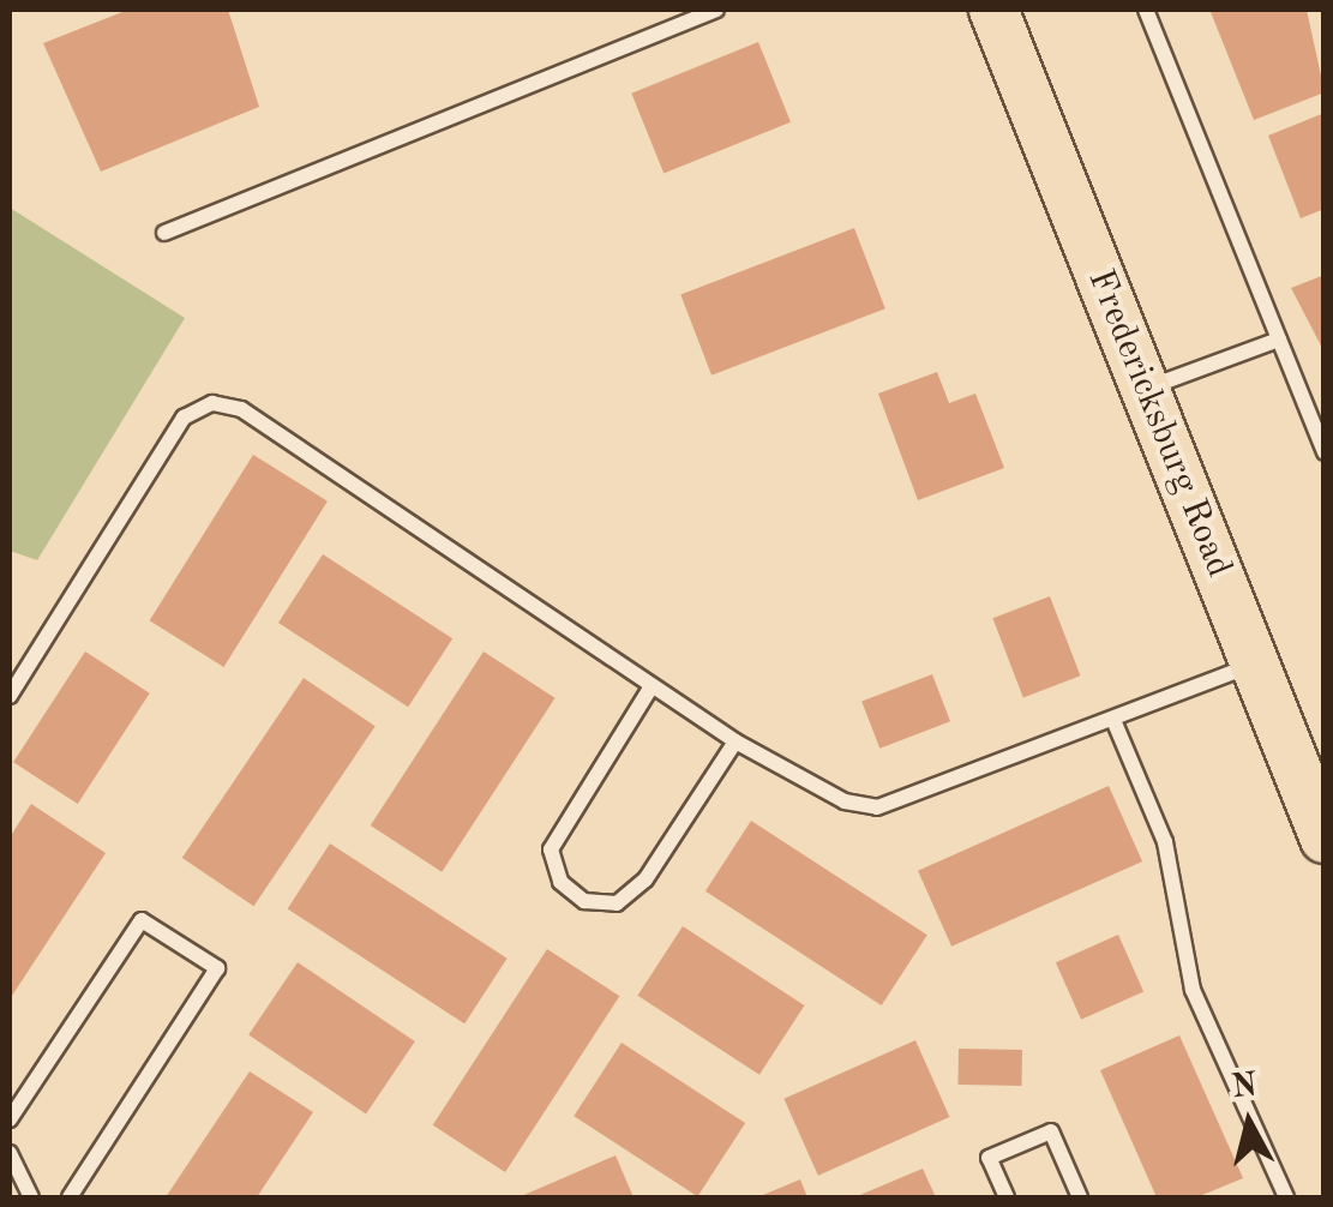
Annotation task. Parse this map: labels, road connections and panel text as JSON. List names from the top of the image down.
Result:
{
  "streets": {
    "main road": ["Fredericksburg Road"]
  },
  "north": "top"
}
